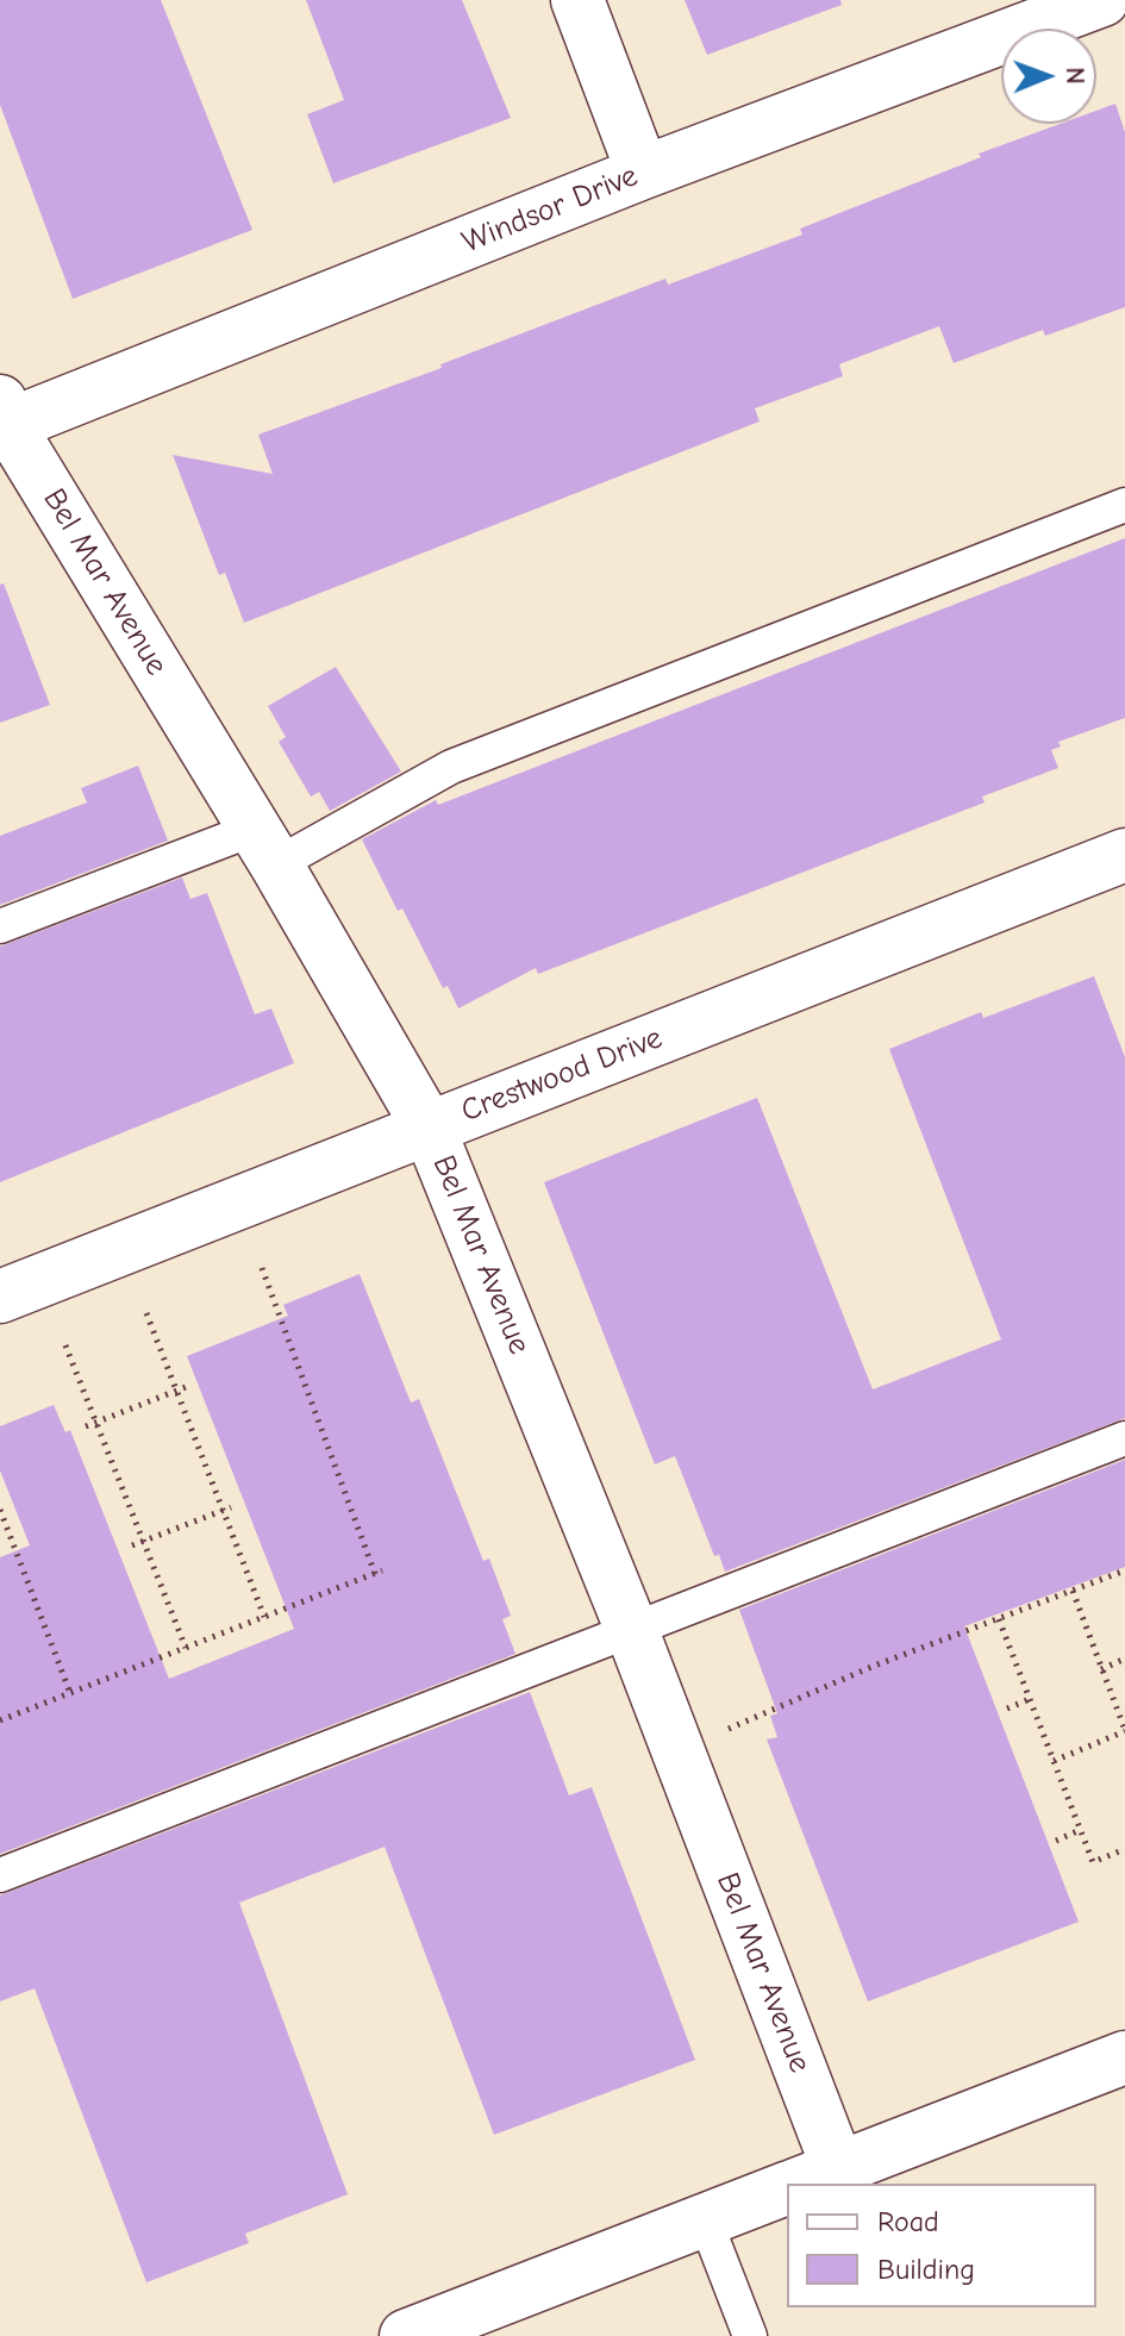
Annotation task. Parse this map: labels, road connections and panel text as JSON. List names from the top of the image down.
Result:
{
  "streets": {
    "street": ["Windsor Drive", "Bel Mar Avenue", "Crestwood Drive"]
  },
  "crossings": [
    ["Windsor Drive", "Bel Mar Avenue"],
    ["Bel Mar Avenue", "Crestwood Drive"]
  ],
  "legend": ["Road", "Building"],
  "north": "right"
}
